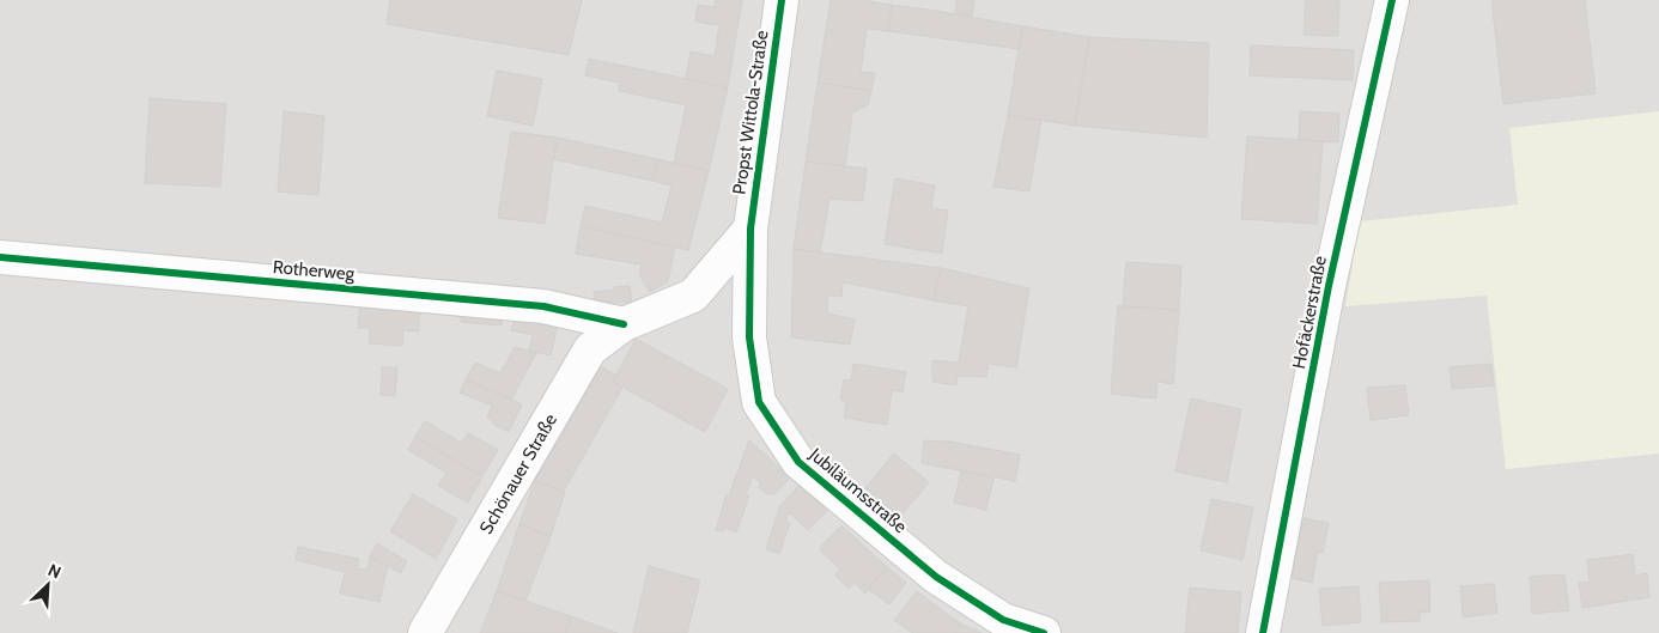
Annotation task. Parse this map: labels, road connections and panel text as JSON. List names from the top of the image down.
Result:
{
  "streets": {
    "street": [
      "Propst Wittola-Straße",
      "Rotherweg",
      "Hofäckerstraße",
      "Schönauer Straße",
      "Jubiläumsstraße"
    ]
  },
  "crossings": [
    ["Propst Wittola-Straße", "Jubiläumsstraße"],
    ["Rotherweg", "Schönauer Straße"]
  ],
  "north": "top right"
}
